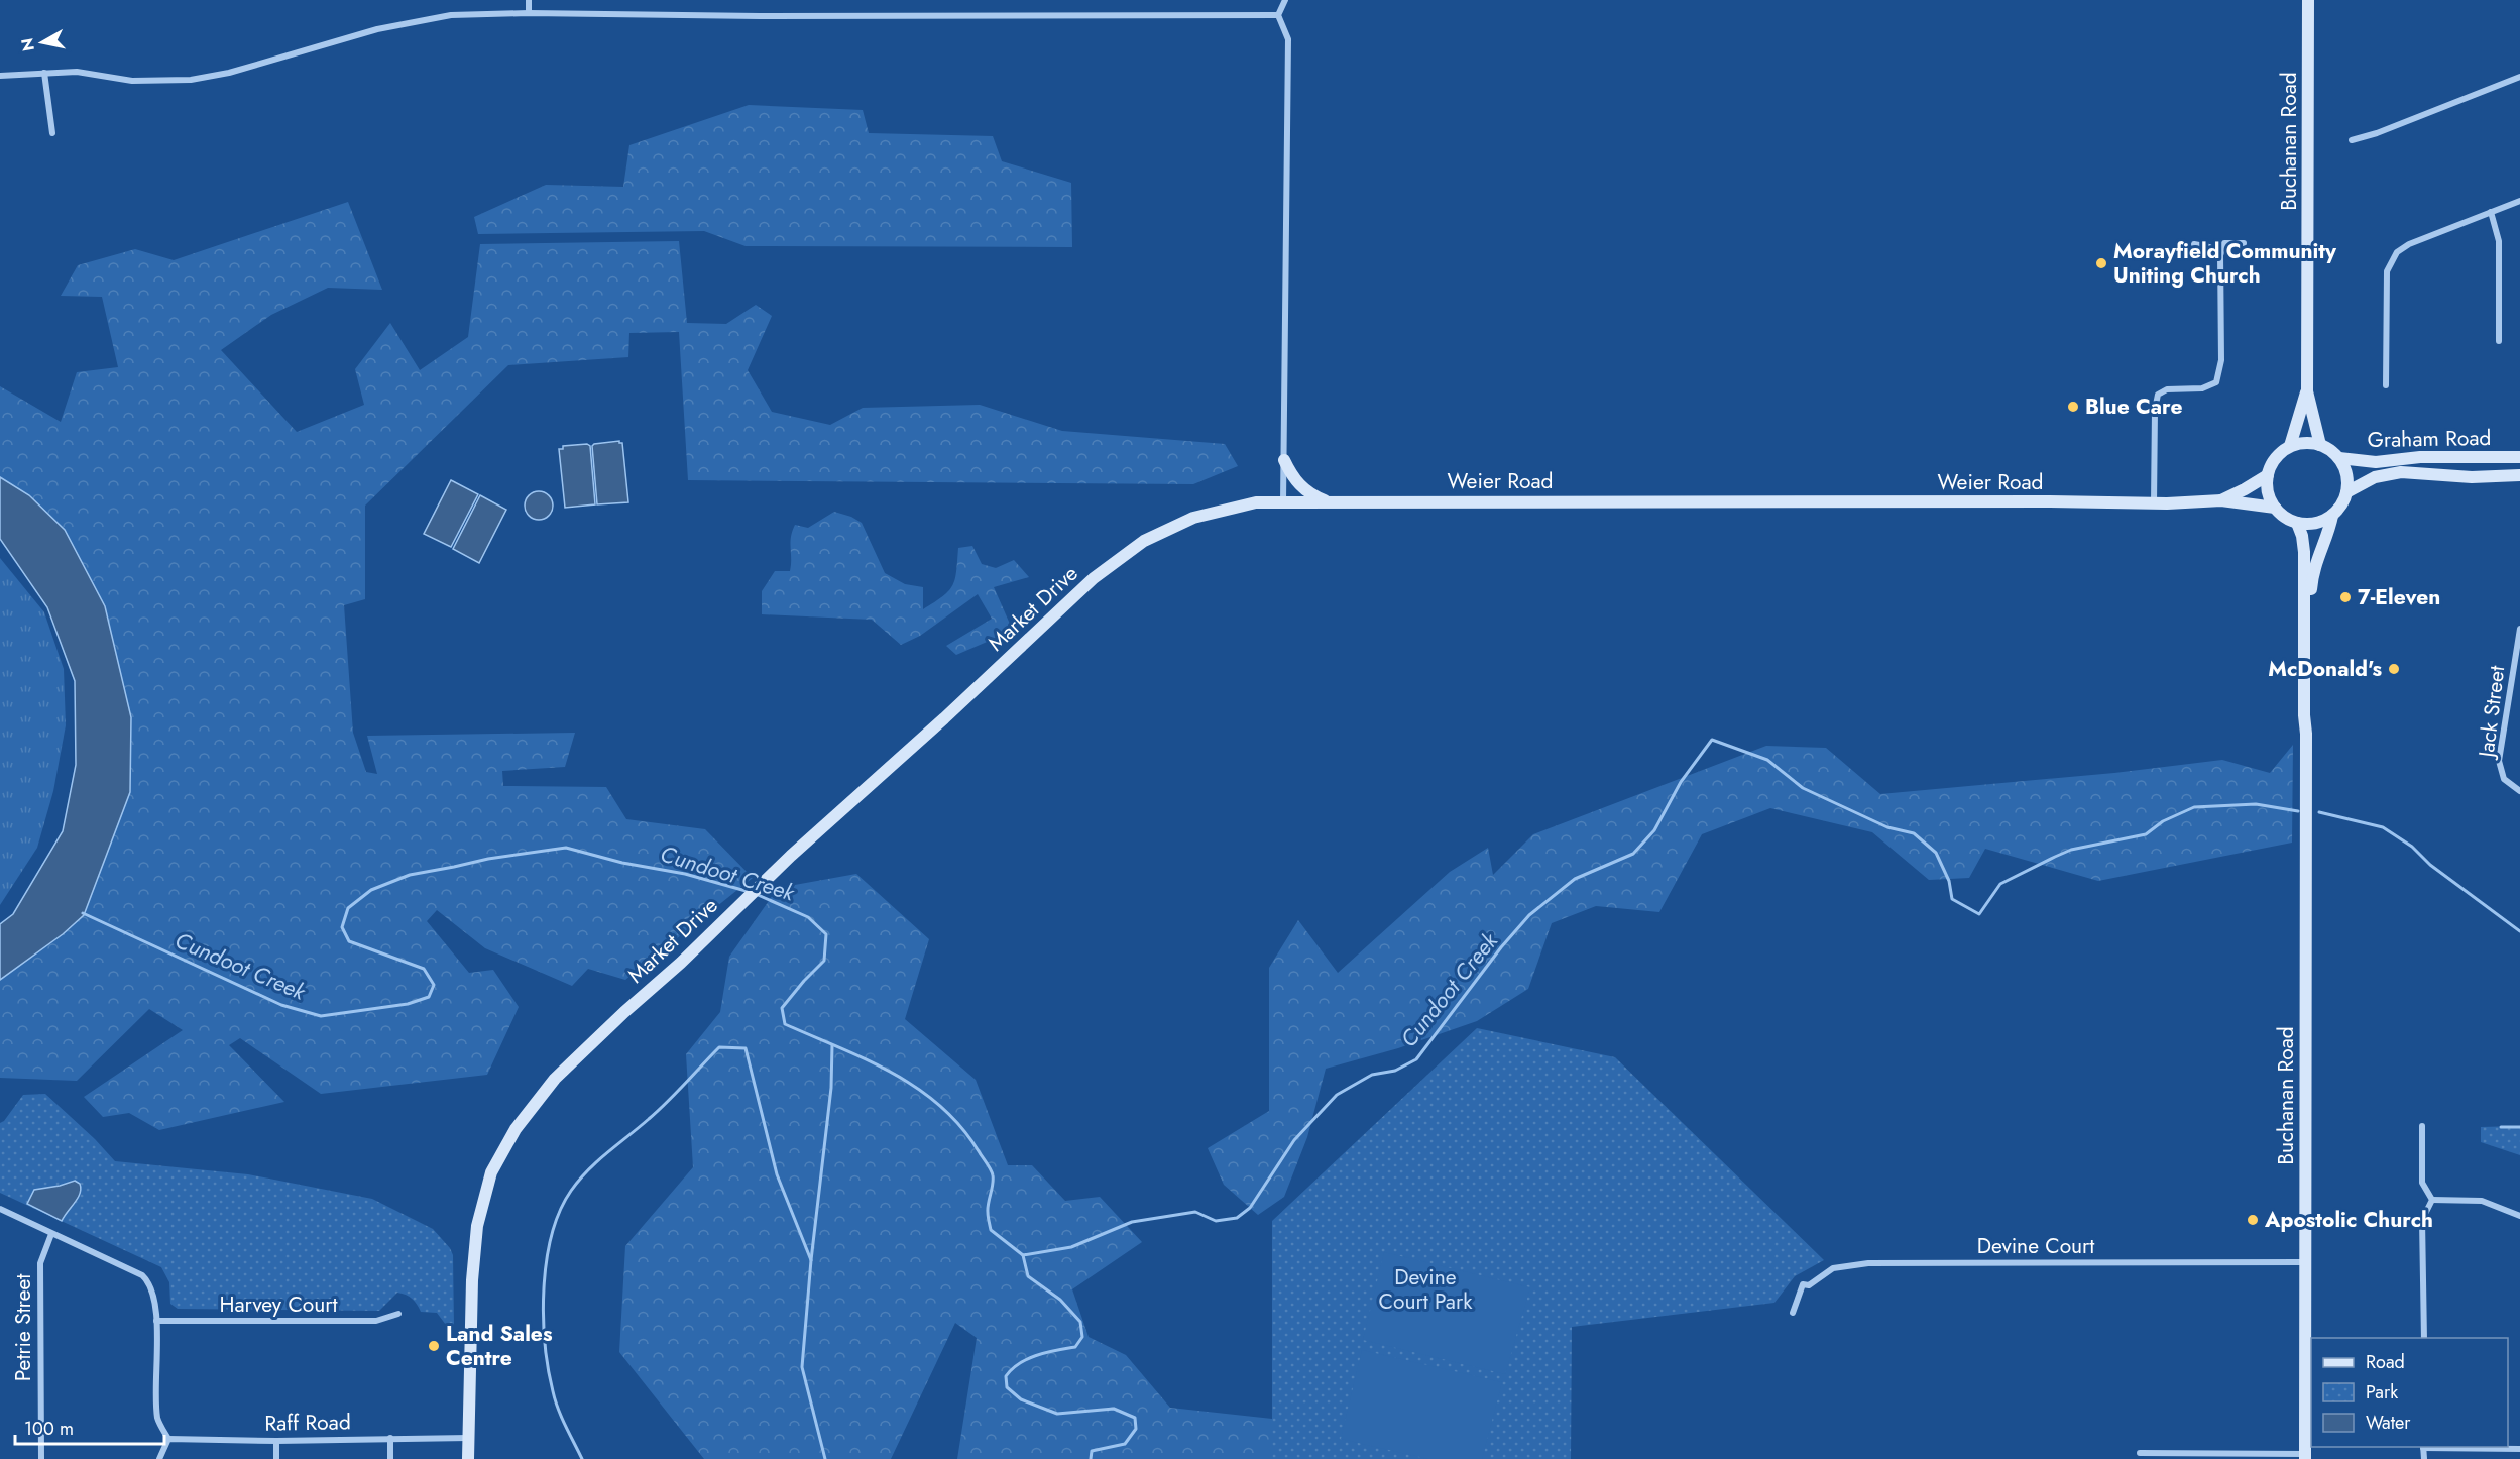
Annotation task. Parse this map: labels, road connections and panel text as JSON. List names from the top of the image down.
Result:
{
  "streets": {
    "street": [
      "Buchanan Road",
      "Graham Road",
      "Weier Road",
      "Market Drive",
      "Jack Street",
      "Devine Court",
      "Harvey Court",
      "Petrie Street",
      "Raff Road"
    ]
  },
  "crossings": [
    ["Buchanan Road", "Graham Road"],
    ["Buchanan Road", "Weier Road"],
    ["Buchanan Road", "Devine Court"],
    ["Graham Road", "Weier Road"],
    ["Weier Road", "Market Drive"],
    ["Market Drive", "Raff Road"]
  ],
  "water": ["Cundoot Creek"],
  "parks": ["Devine Court Park"],
  "places": [
    "Morayfield Community Uniting Church",
    "Blue Care",
    "7-Eleven",
    "McDonald's",
    "Apostolic Church",
    "Land Sales Centre"
  ],
  "legend": ["Road", "Park", "Water"],
  "scale_bar": "100 m",
  "north": "left"
}
